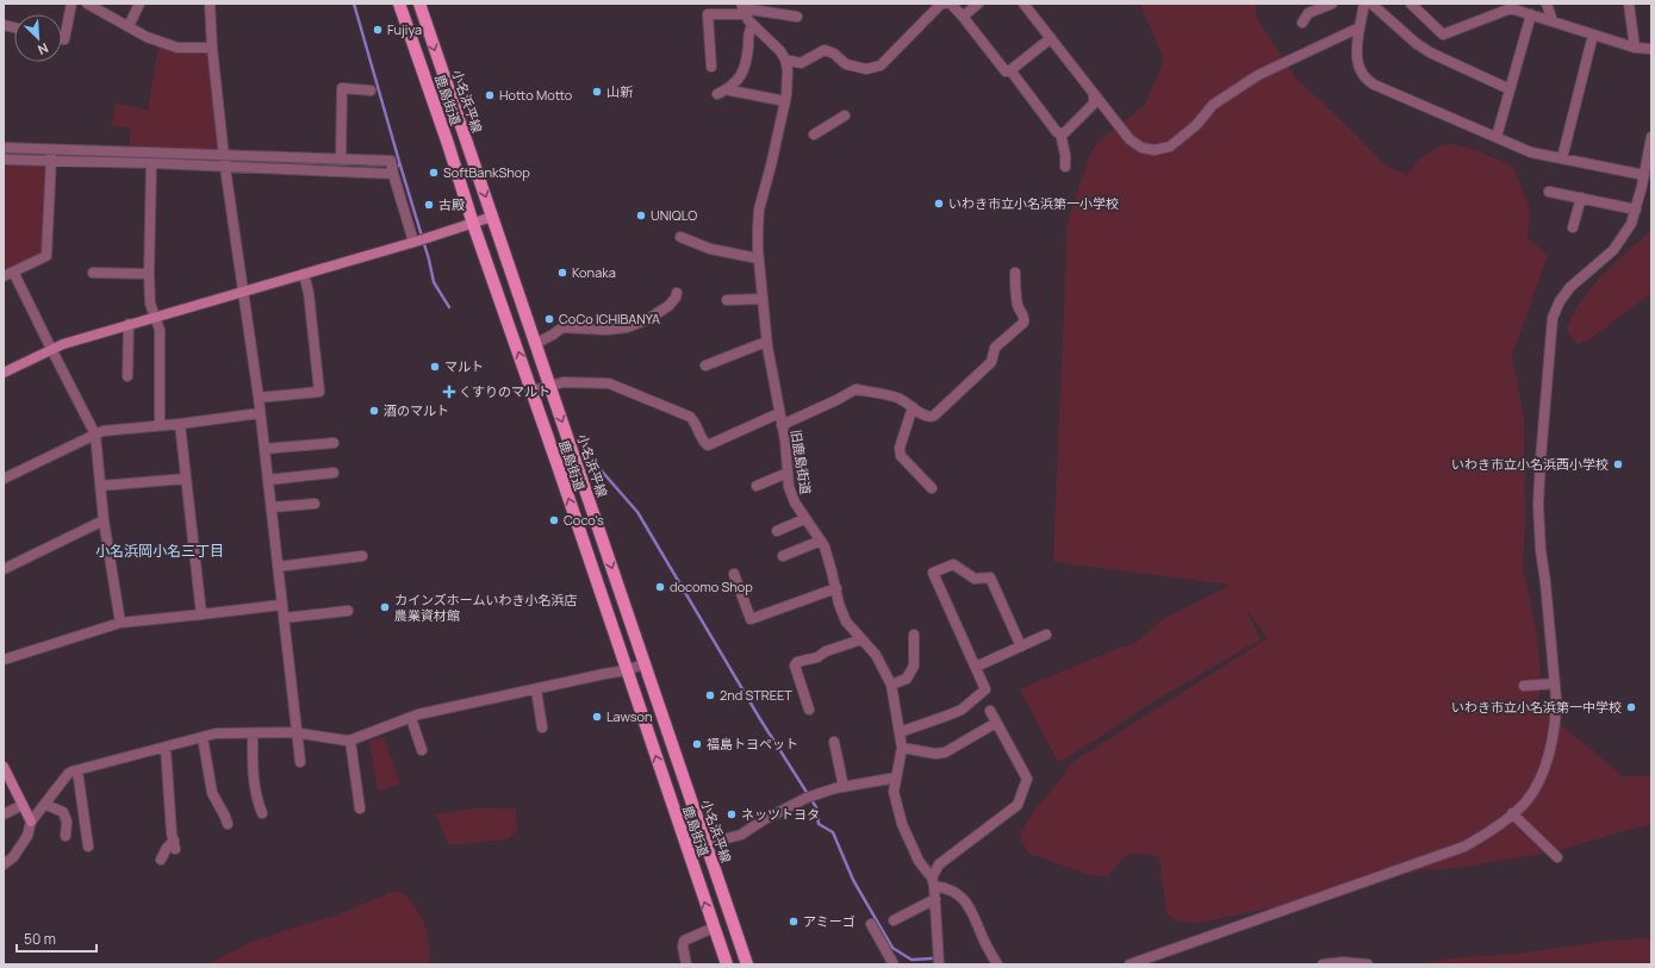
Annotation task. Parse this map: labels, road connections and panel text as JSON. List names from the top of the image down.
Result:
{
  "streets": {
    "main road": ["鹿島街道", "小名浜平線"],
    "street": ["旧鹿島街道"]
  },
  "one_way": ["鹿島街道", "小名浜平線"],
  "districts": ["小名浜岡小名三丁目"],
  "places": {
    "other": [
      "Fujiya",
      "山新",
      "Hotto Motto",
      "SoftBankShop",
      "いわき市立小名浜第一小学校",
      "古殿",
      "UNIQLO",
      "Konaka",
      "CoCo ICHIBANYA",
      "マルト",
      "酒のマルト",
      "いわき市立小名浜西小学校",
      "Coco's",
      "docomo Shop",
      "カインズホームいわき小名浜店 農業資材館",
      "2nd STREET",
      "いわき市立小名浜第一中学校",
      "Lawson",
      "福島トヨペット",
      "ネッツトヨタ",
      "アミーゴ"
    ],
    "health": ["くすりのマルト"]
  },
  "scale_bar": "50 m",
  "north": "bottom right"
}
